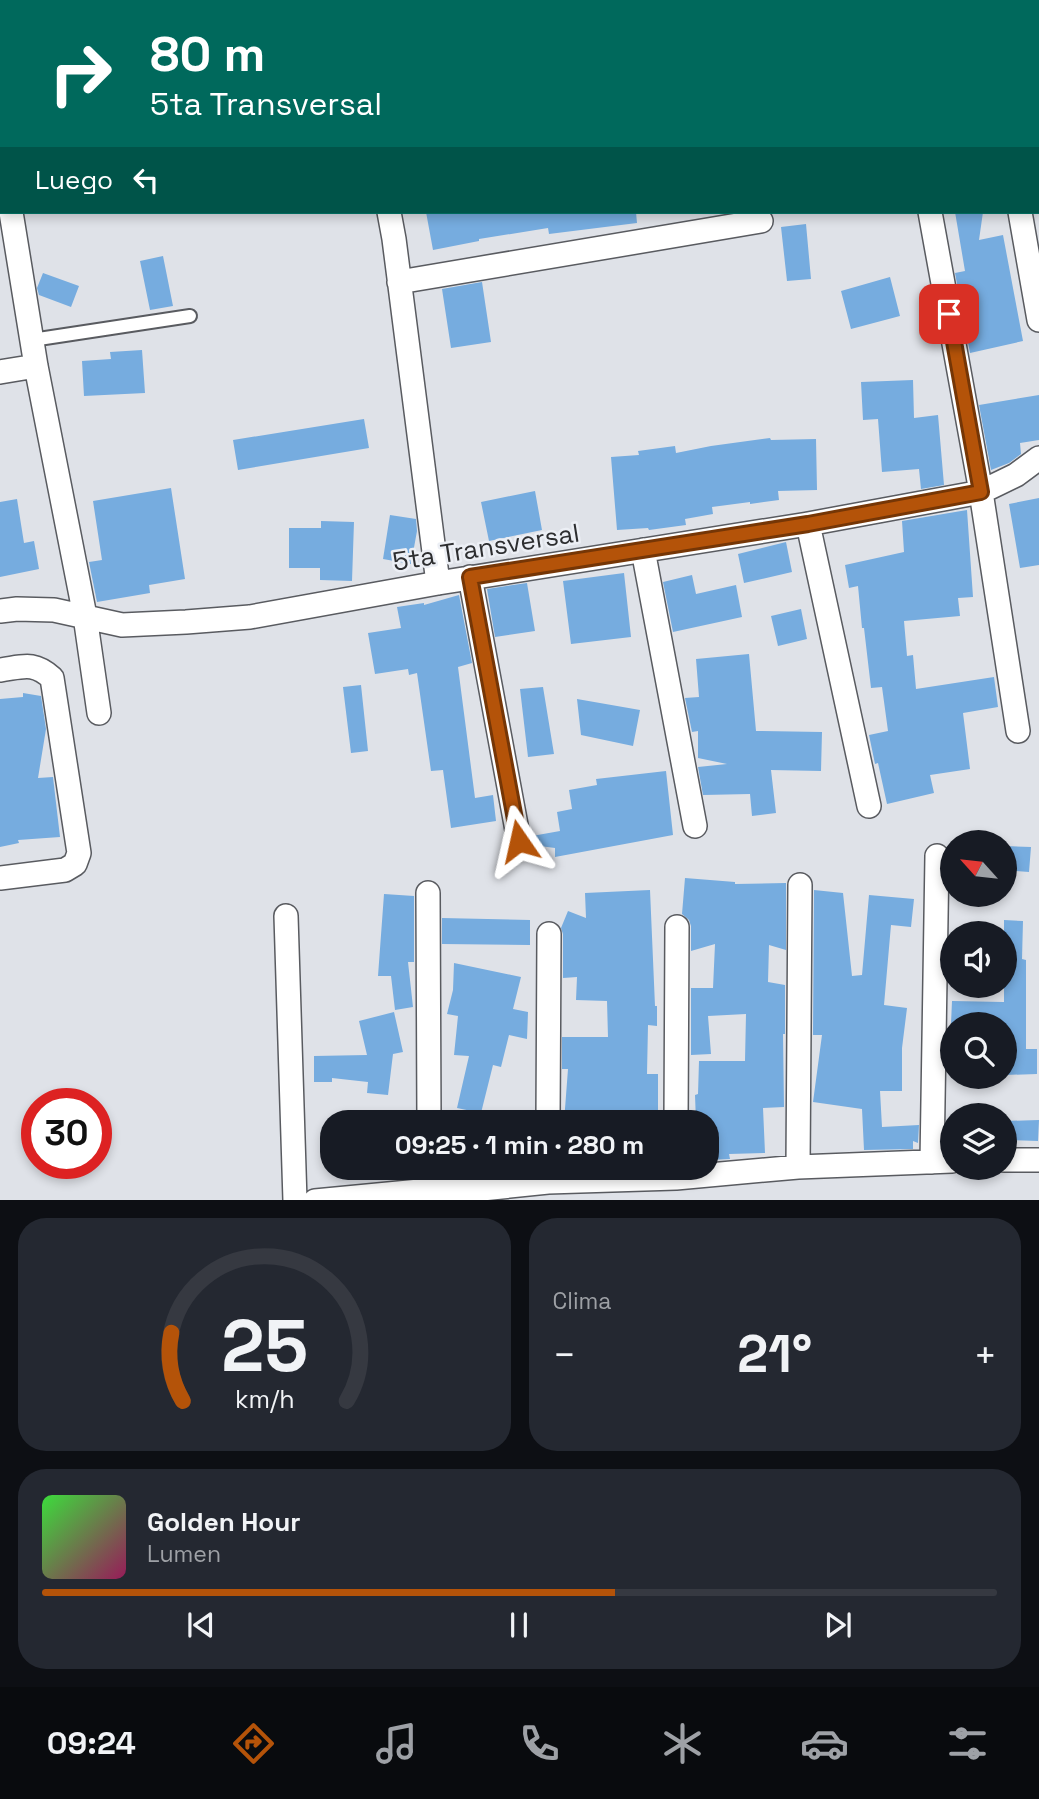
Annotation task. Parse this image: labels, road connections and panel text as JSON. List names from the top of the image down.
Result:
{
  "streets": {
    "street": ["5ta Transversal"]
  },
  "north": "top left",
  "page": {
    "turn": ["80 m", "5ta Transversal"],
    "then": "Luego",
    "limit": "30",
    "trip": "09:25 · 1 min · 280 m",
    "tile": "Clima",
    "heat": ["−", "21°", "+"],
    "song": ["Golden Hour", "Lumen"],
    "tabs": "09:24",
    "gauge": ["25", "km/h"]
  }
}
